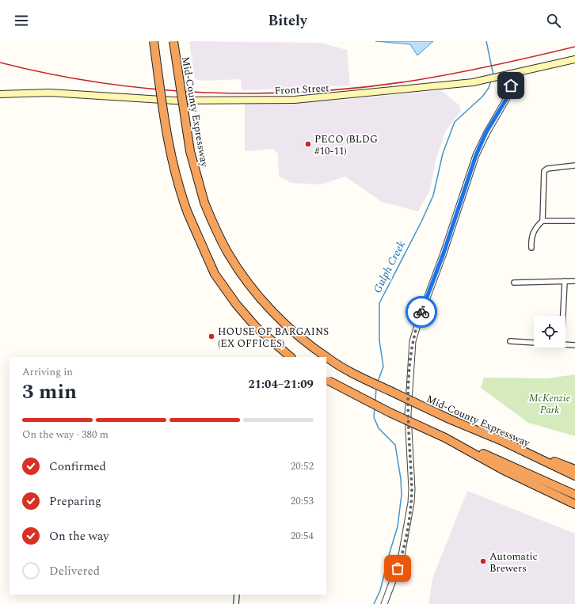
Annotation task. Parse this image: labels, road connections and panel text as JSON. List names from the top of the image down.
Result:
{
  "streets": {
    "highway": ["Mid-County Expressway"],
    "main road": ["Front Street"]
  },
  "water": ["Gulph Creek"],
  "parks": ["McKenzie Park"],
  "places": ["PECO (BLDG #10-11)", "HOUSE OF BARGAINS (EX OFFICES)", "Automatic Brewers"],
  "page": {
    "header": "Bitely",
    "heading": ["3 min", "Arriving in", "21:04–21:09"],
    "bar": "On the way · 380 m",
    "list": [
      ["Confirmed", "20:52"],
      ["Preparing", "20:53"],
      ["On the way", "20:54"],
      "Delivered"
    ]
  }
}
